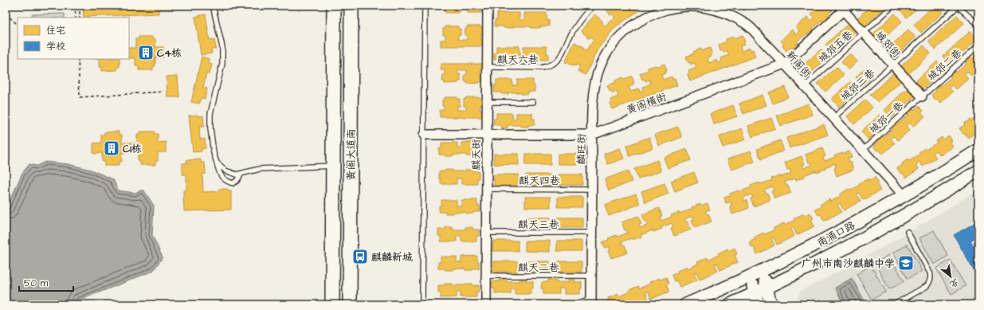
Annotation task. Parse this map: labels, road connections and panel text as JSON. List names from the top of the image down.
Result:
{
  "streets": {
    "main road": ["黄阁大道南", "南涌口路"],
    "street": [
      "城郊街",
      "新阁街",
      "黄阁横街",
      "麟旺街",
      "麒天街"
    ],
    "lane": [
      "城郊五巷",
      "麒天六巷",
      "城郊二巷",
      "城郊三巷",
      "城郊一巷",
      "麒天四巷",
      "麒天三巷",
      "麒天二巷"
    ]
  },
  "crossings": [
    ["城郊街", "城郊五巷"],
    ["城郊街", "城郊二巷"],
    ["城郊街", "城郊三巷"],
    ["城郊街", "黄阁横街"],
    ["城郊街", "城郊一巷"],
    ["城郊五巷", "新阁街"],
    ["麒天六巷", "麒天街"],
    ["新阁街", "城郊三巷"],
    ["新阁街", "黄阁横街"],
    ["新阁街", "城郊一巷"],
    ["新阁街", "麟旺街"],
    ["新阁街", "南涌口路"],
    ["城郊二巷", "城郊一巷"],
    ["黄阁横街", "麟旺街"],
    ["黄阁横街", "麒天街"],
    ["麟旺街", "麒天四巷"],
    ["麟旺街", "麒天三巷"],
    ["麟旺街", "麒天二巷"],
    ["麒天街", "麒天四巷"],
    ["麒天街", "麒天三巷"],
    ["麒天街", "麒天二巷"]
  ],
  "places": {
    "building": ["C4栋", "C1栋"],
    "bus stop": ["麒麟新城"],
    "school or university": ["广州市南沙麒麟中学"]
  },
  "legend": ["住宅", "学校"],
  "scale_bar": "50 m",
  "north": "bottom right"
}
